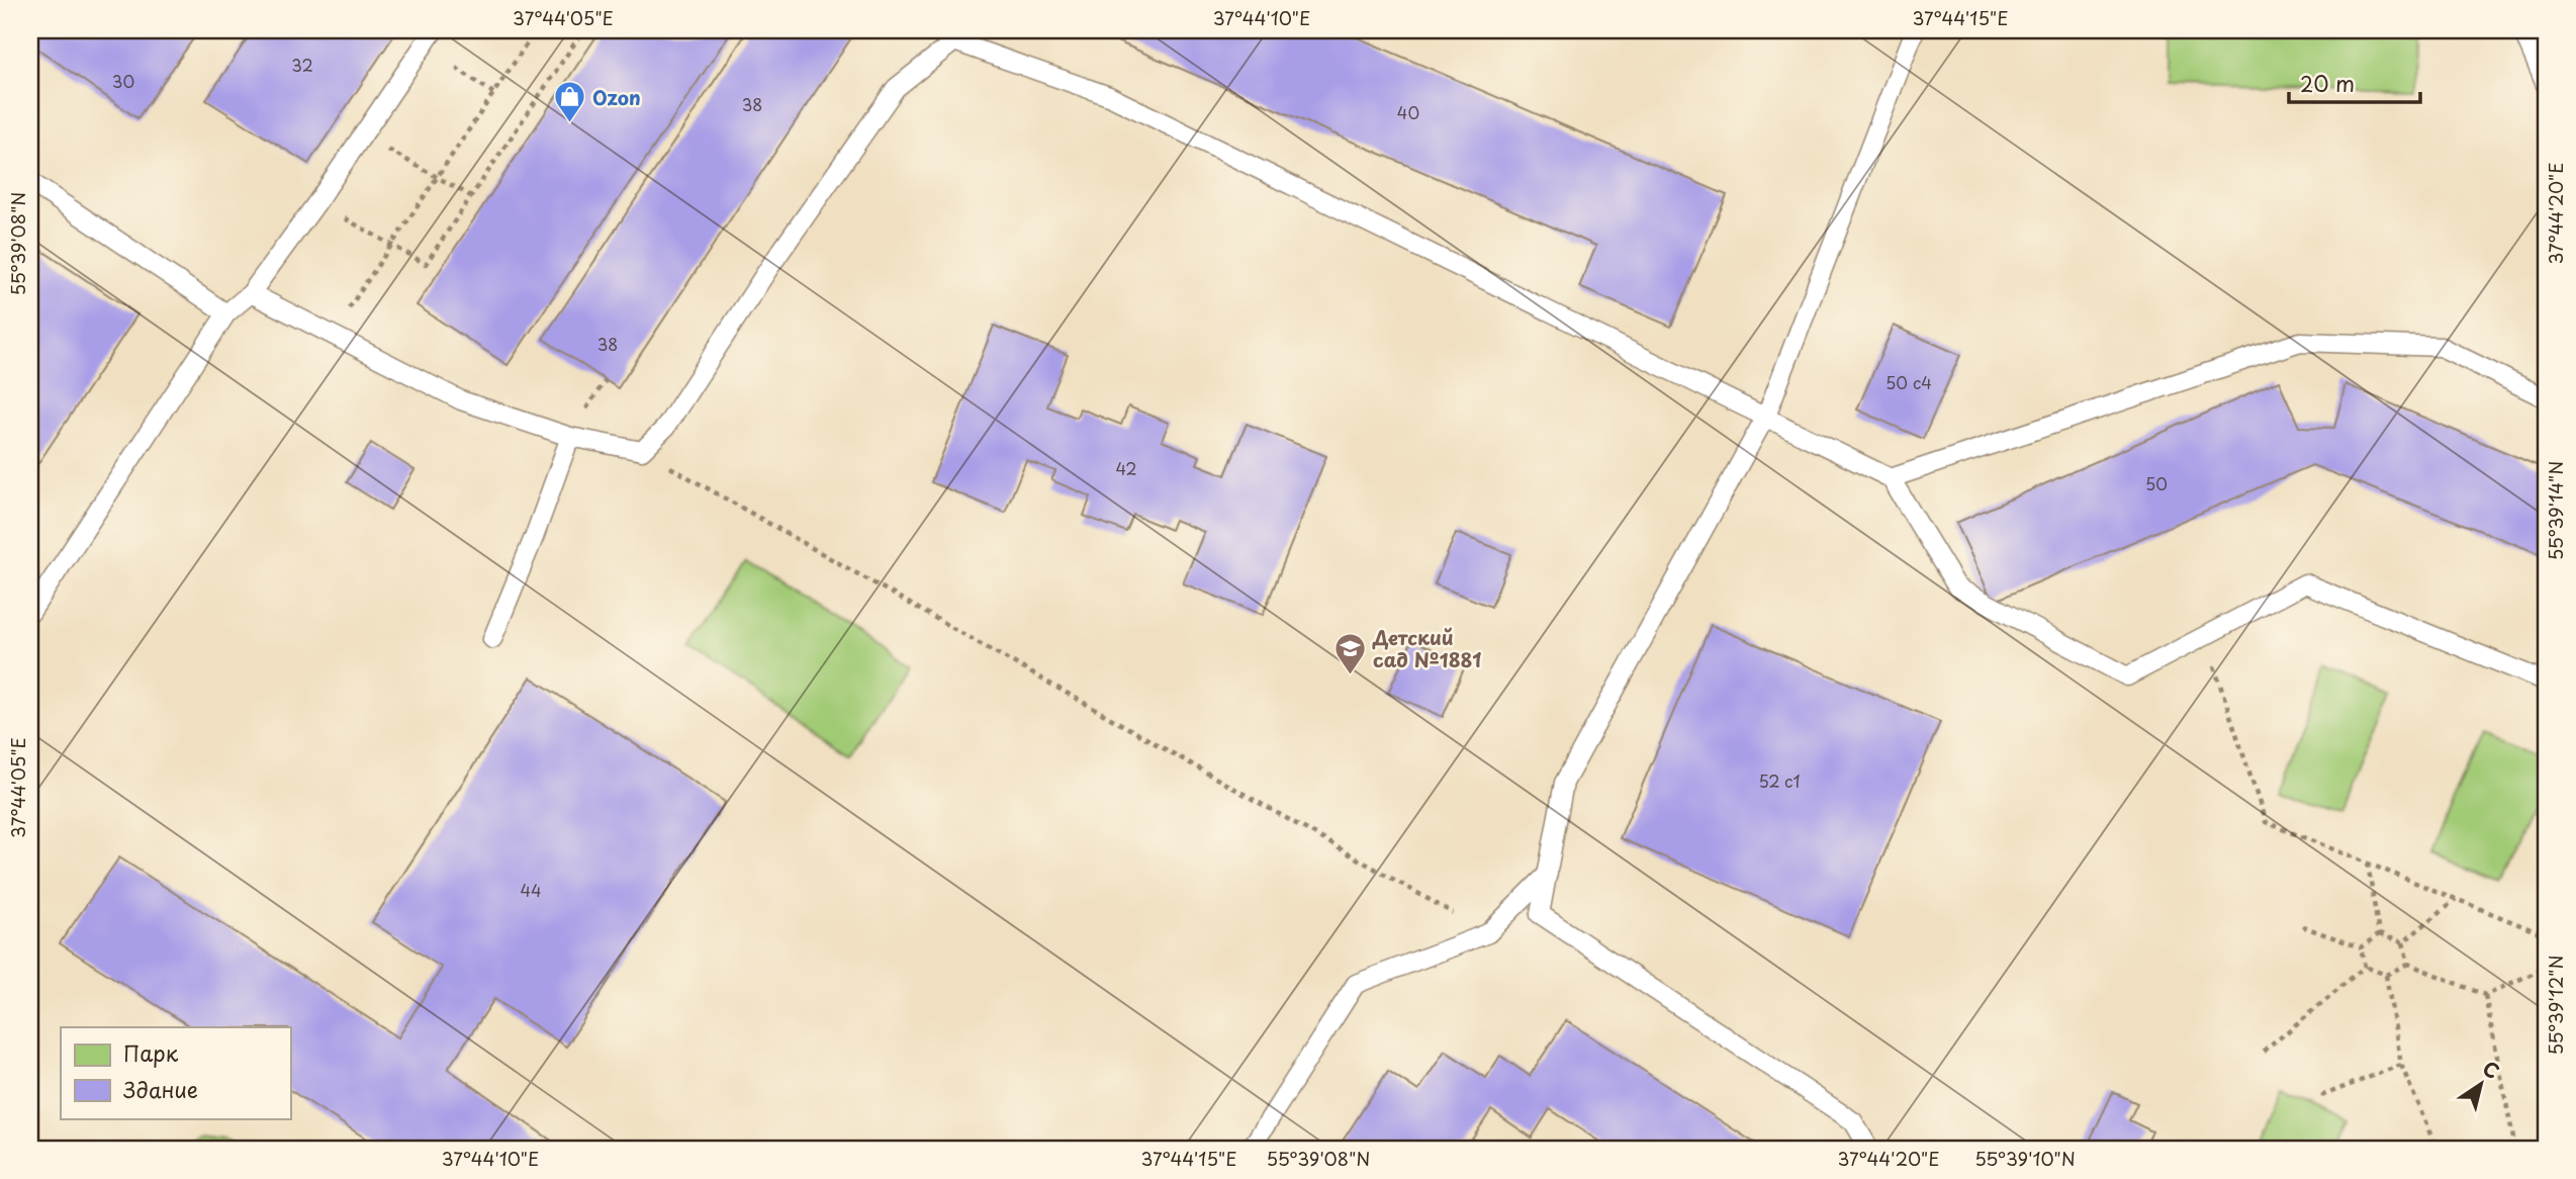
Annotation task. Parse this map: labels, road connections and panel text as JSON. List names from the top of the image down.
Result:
{
  "places": {
    "shop": ["Ozon"],
    "school or university": ["Детский сад №1881"]
  },
  "house_numbers": [
    "32",
    "30",
    "38",
    "40",
    "38",
    "50 с4",
    "42",
    "50",
    "52 с1",
    "44"
  ],
  "legend": ["Парк", "Здание"],
  "scale_bar": "20 m",
  "north": "top right",
  "coordinates": [
    "37°44'05\"E",
    "37°44'10\"E",
    "37°44'15\"E",
    "37°44'20\"E",
    "55°39'08\"N",
    "55°39'14\"N",
    "55°39'12\"N",
    "55°39'10\"N"
  ]
}
